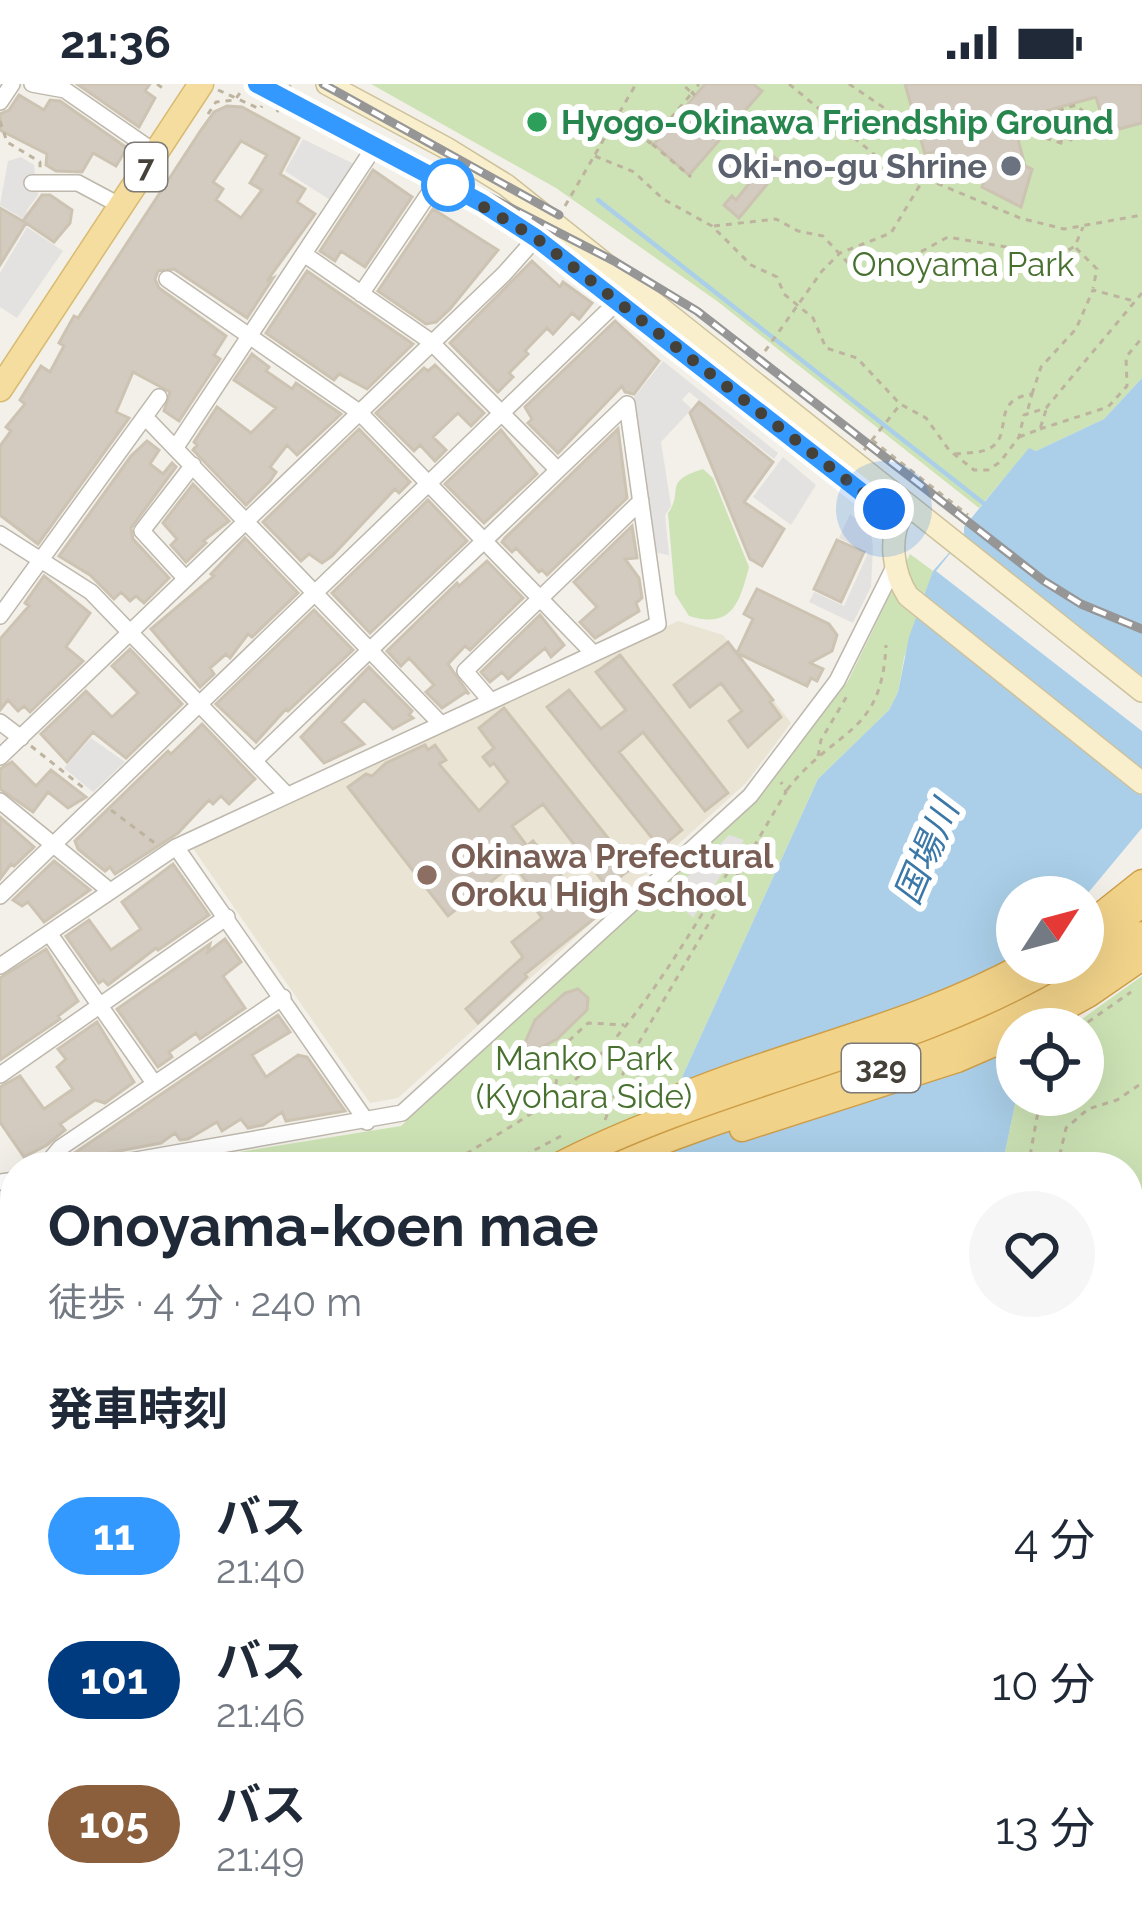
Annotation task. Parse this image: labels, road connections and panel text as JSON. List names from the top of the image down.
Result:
{
  "streets": {
    "highway": ["329"],
    "main road": ["7"]
  },
  "water": ["国場川"],
  "parks": ["Onoyama Park", "Manko Park (Kyohara Side)"],
  "places": ["Hyogo-Okinawa Friendship Ground", "Oki-no-gu Shrine", "Okinawa Prefectural Oroku High School"],
  "lines": ["bus line 11"],
  "north": "top right",
  "page": {
    "status": "21:36",
    "heading": [
      ["Onoyama-koen mae", "徒歩 · 4 分 · 240 m"],
      "発車時刻"
    ],
    "list": [
      {
        "mark": "11",
        "name": "バス",
        "note": "21:40",
        "value": "4 分"
      },
      {
        "mark": "101",
        "name": "バス",
        "note": "21:46",
        "value": "10 分"
      },
      {
        "mark": "105",
        "name": "バス",
        "note": "21:49",
        "value": "13 分"
      }
    ]
  }
}
